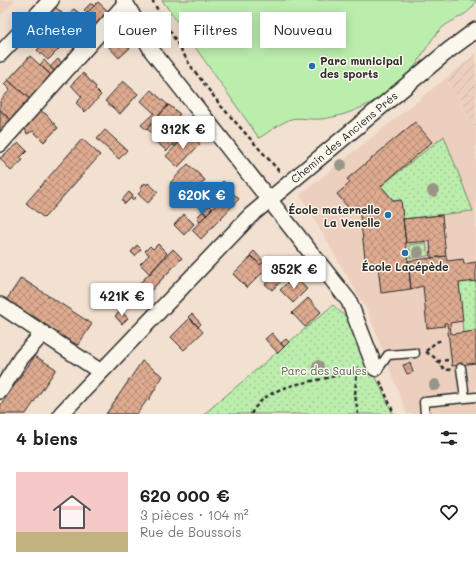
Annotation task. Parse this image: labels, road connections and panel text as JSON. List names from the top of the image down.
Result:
{
  "streets": {
    "street": ["Chemin des Anciens Prés"]
  },
  "parks": ["Parc des Saules"],
  "places": ["Parc municipal des sports", "École maternelle La Venelle", "École Lacépède"],
  "page": {
    "chip": [
      "Acheter",
      "Louer",
      "Filtres",
      "Nouveau"
    ],
    "price": [
      "312K €",
      "620K €",
      "352K €",
      "421K €"
    ],
    "heading": "4 biens",
    "list": [
      {
        "name": "620 000 €",
        "note": "3 pièces · 104 m² · Rue de Boussois"
      }
    ]
  }
}
